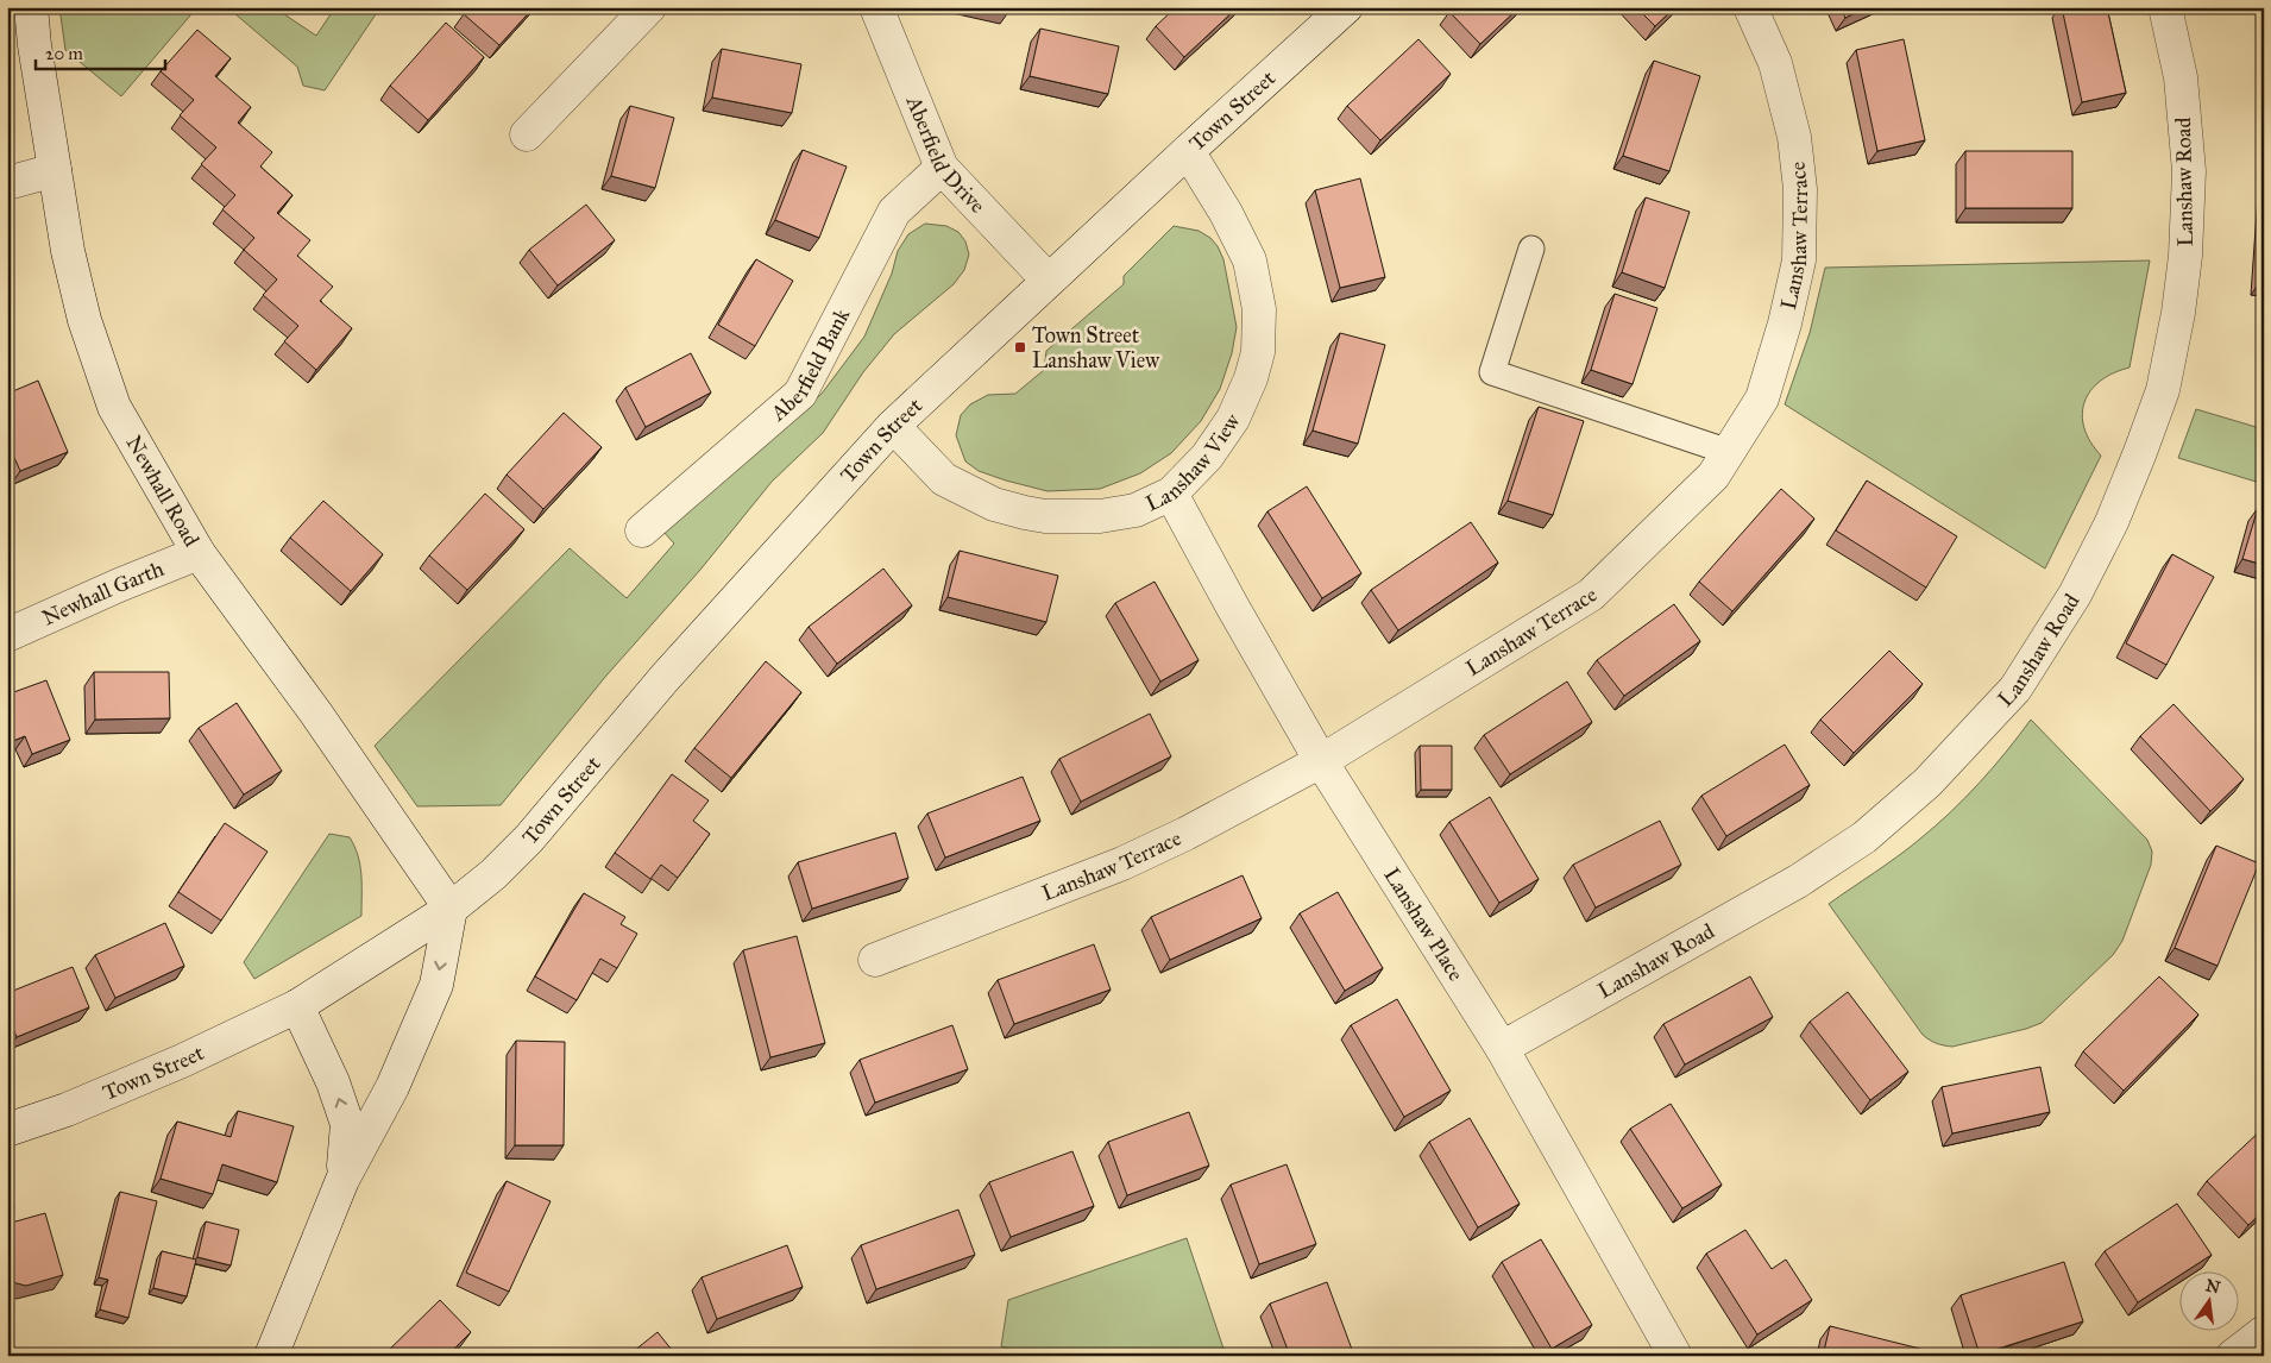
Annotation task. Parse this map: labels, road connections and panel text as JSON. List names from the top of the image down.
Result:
{
  "streets": {
    "street": [
      "Town Street",
      "Aberfield Drive",
      "Lanshaw Road",
      "Lanshaw Terrace",
      "Aberfield Bank",
      "Lanshaw View",
      "Newhall Road",
      "Newhall Garth",
      "Lanshaw Place"
    ]
  },
  "crossings": [
    ["Town Street", "Aberfield Drive"],
    ["Town Street", "Lanshaw View"],
    ["Town Street", "Newhall Road"],
    ["Aberfield Drive", "Aberfield Bank"],
    ["Lanshaw Road", "Lanshaw Place"],
    ["Lanshaw Terrace", "Lanshaw Place"],
    ["Lanshaw View", "Lanshaw Place"],
    ["Newhall Road", "Newhall Garth"]
  ],
  "places": {
    "transit": ["Town Street Lanshaw View"]
  },
  "scale_bar": "20 m",
  "north": "top"
}
